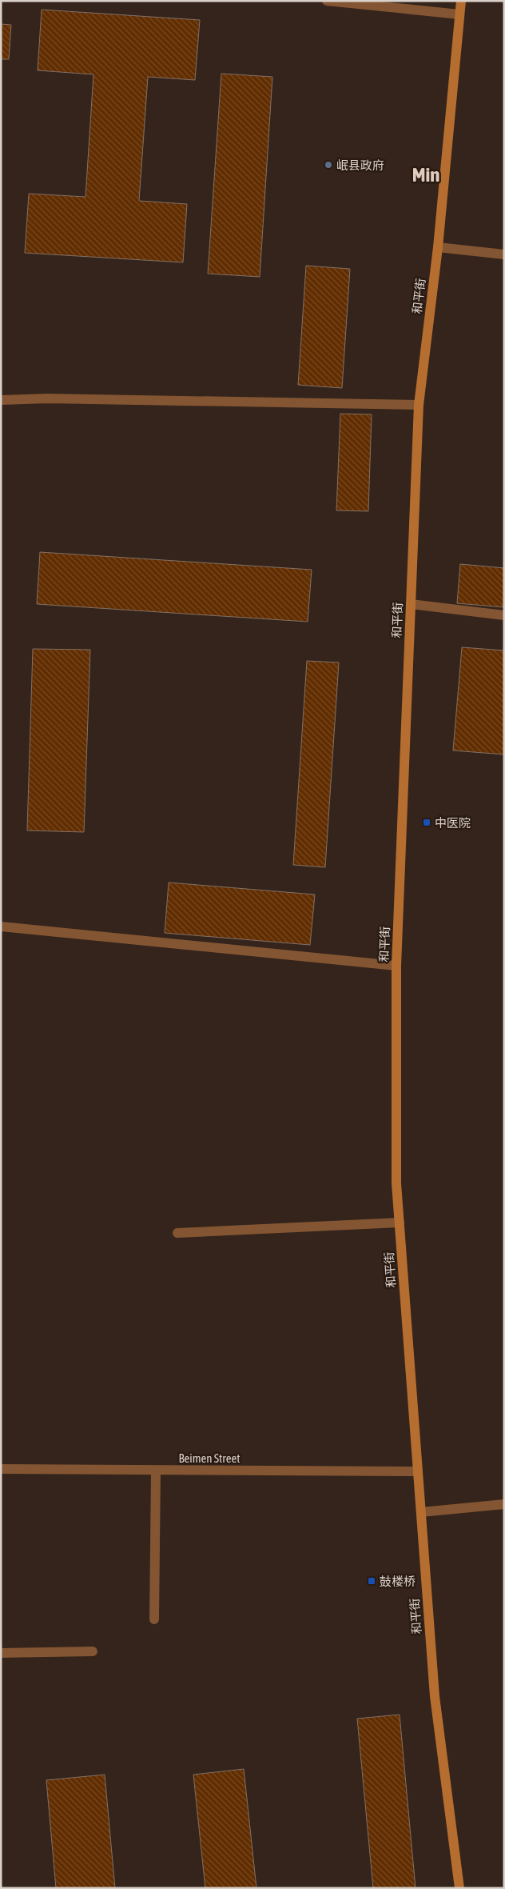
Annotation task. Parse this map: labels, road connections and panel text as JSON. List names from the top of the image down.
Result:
{
  "streets": {
    "main road": ["和平街"],
    "street": ["Beimen Street"]
  },
  "crossings": [
    ["和平街", "Beimen Street"]
  ],
  "districts": ["Min"],
  "places": {
    "other": ["岷县政府"],
    "transit": ["中医院", "鼓楼桥"]
  }
}
